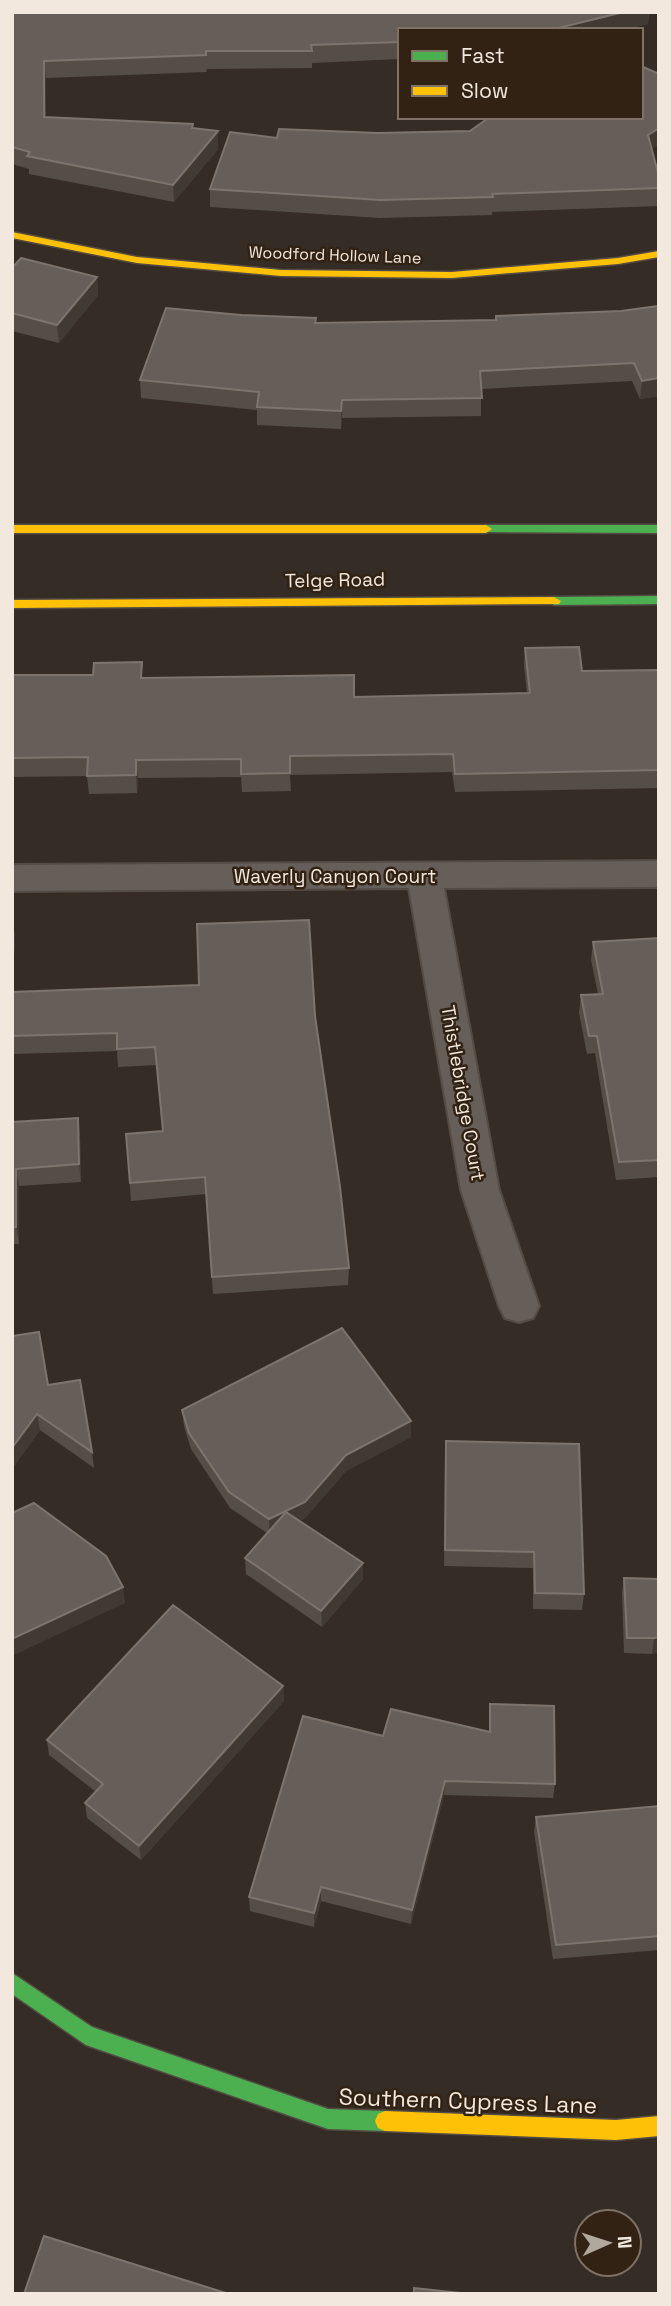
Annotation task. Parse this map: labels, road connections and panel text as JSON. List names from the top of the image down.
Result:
{
  "streets": {
    "main road": ["Woodford Hollow Lane", "Telge Road", "Southern Cypress Lane"],
    "street": ["Waverly Canyon Court", "Thistlebridge Court"]
  },
  "crossings": [
    ["Waverly Canyon Court", "Thistlebridge Court"]
  ],
  "legend": ["Fast", "Slow"],
  "north": "right"
}
